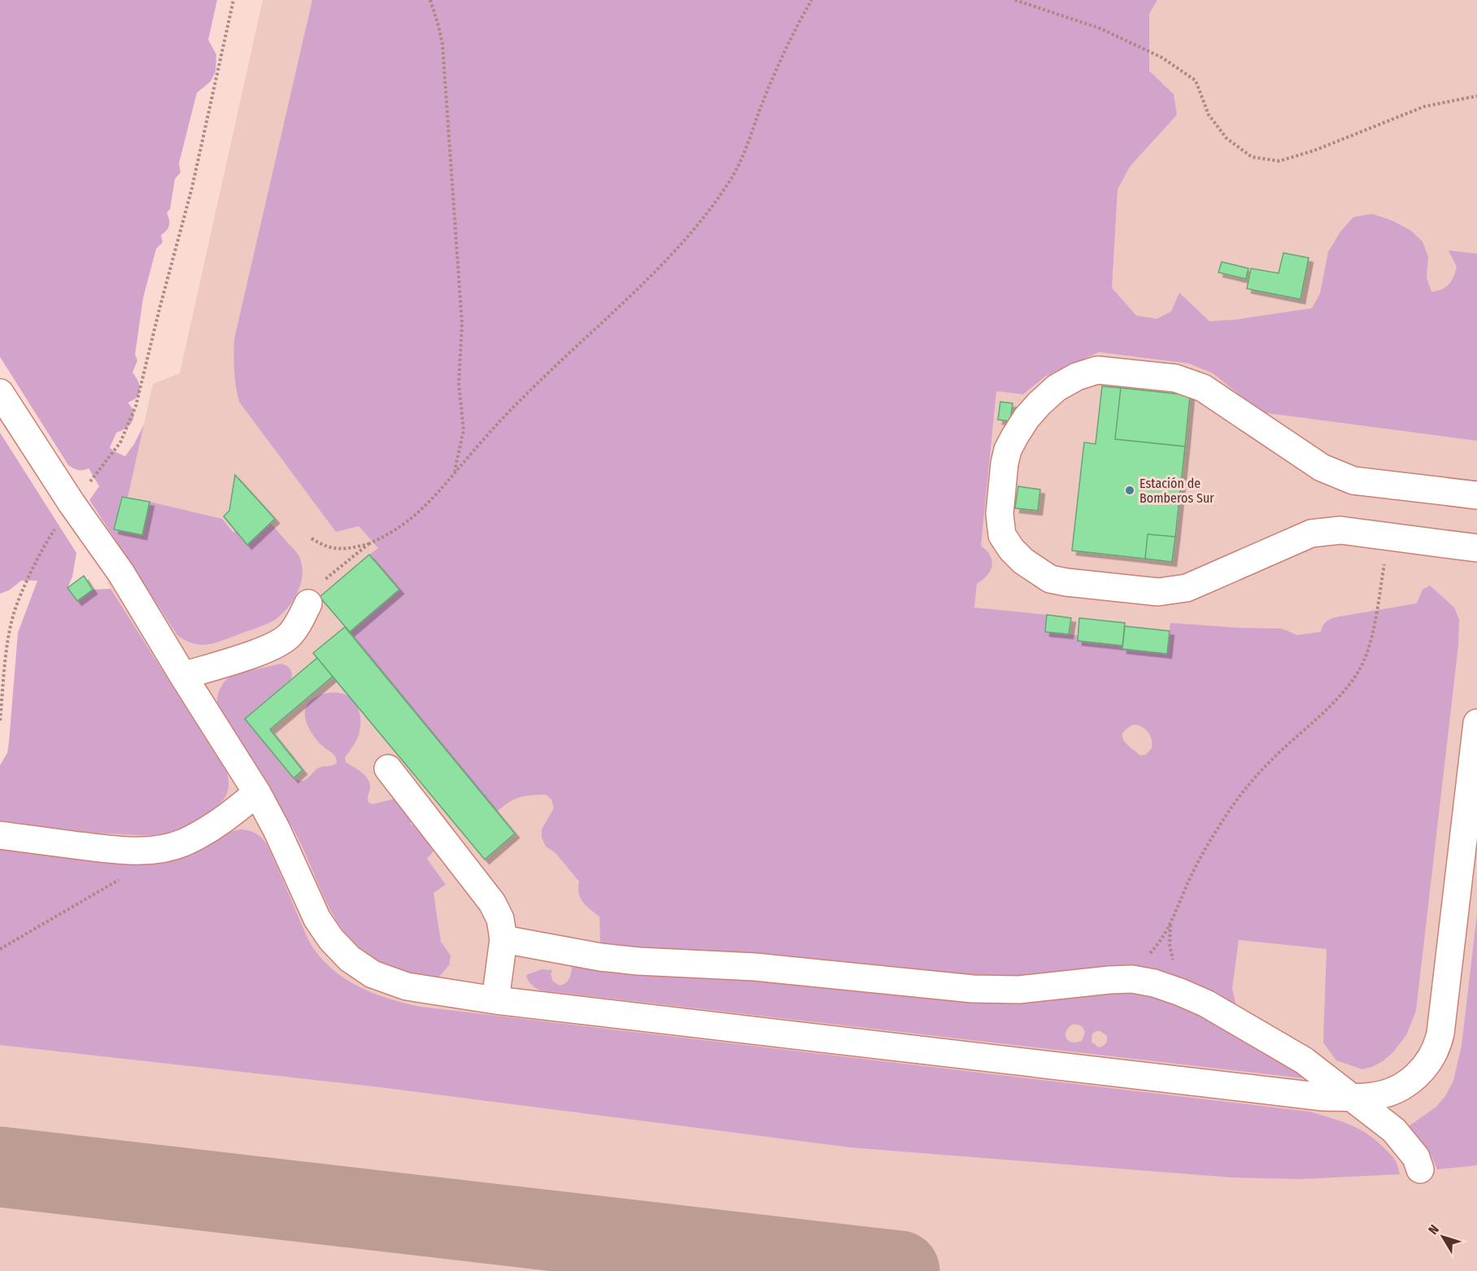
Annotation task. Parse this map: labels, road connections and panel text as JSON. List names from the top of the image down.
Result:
{
  "places": ["Estación de Bomberos Sur"],
  "north": "top left"
}
